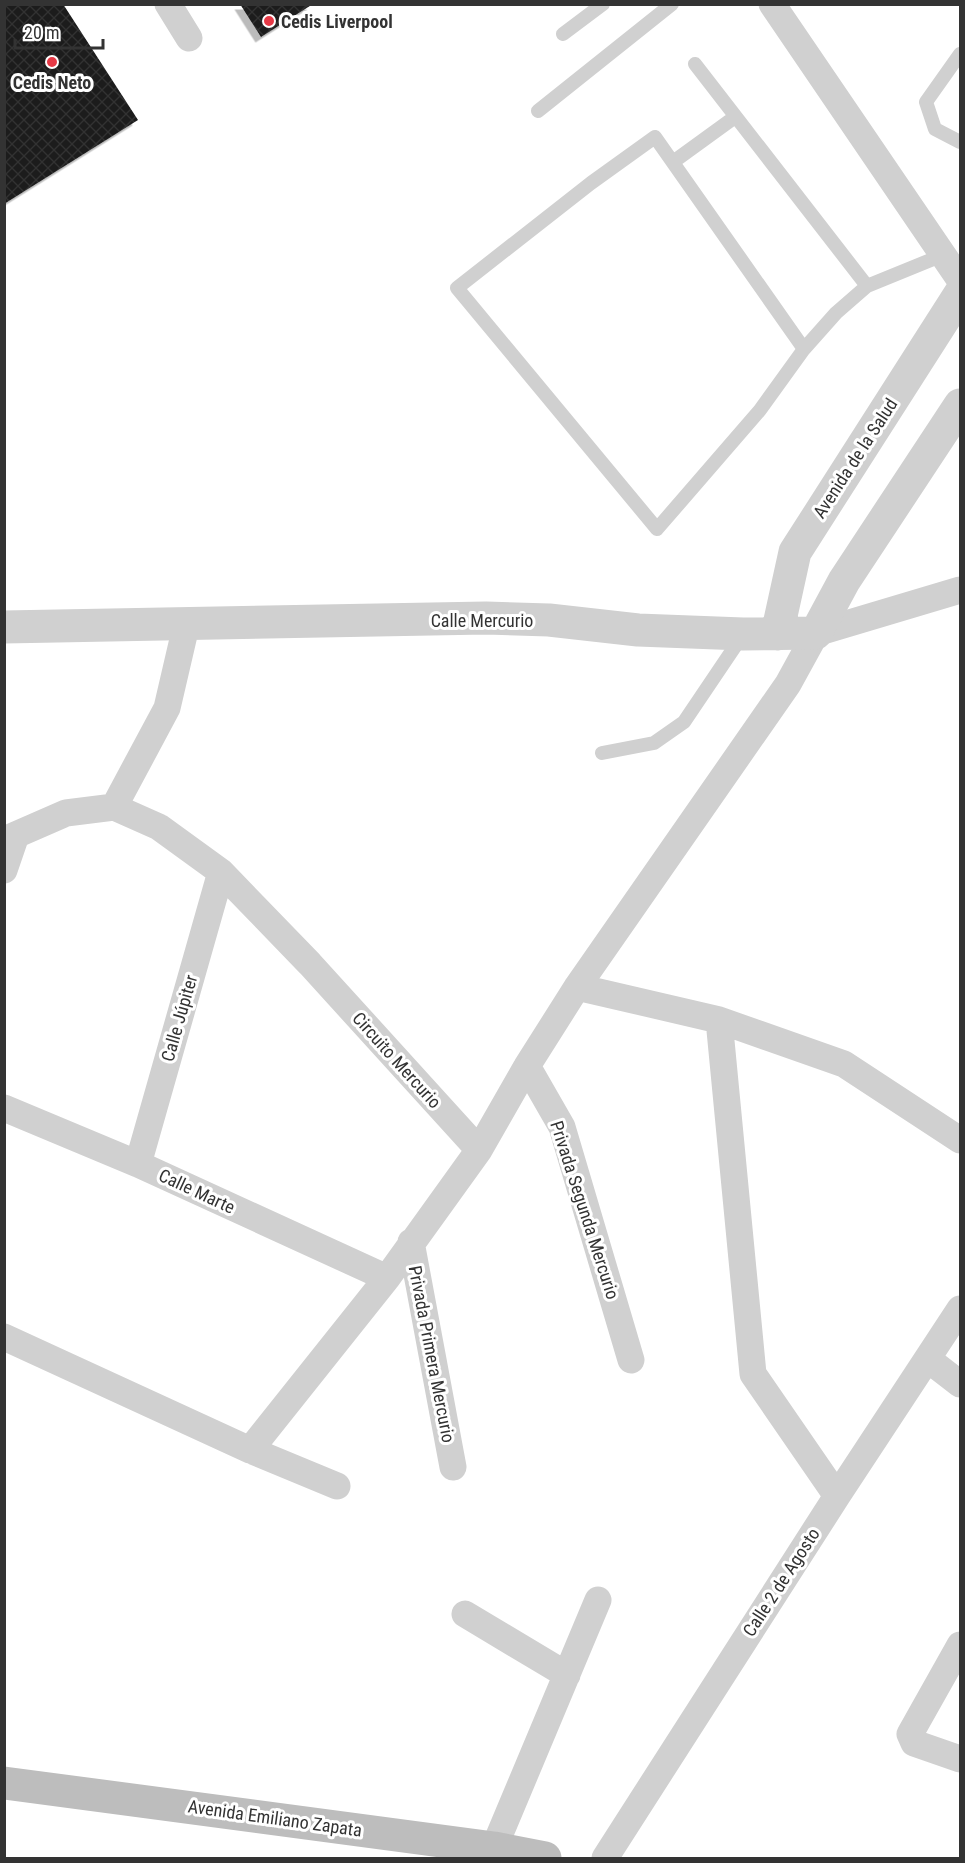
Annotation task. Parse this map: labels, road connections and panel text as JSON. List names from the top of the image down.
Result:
{
  "streets": {
    "main road": ["Avenida Emiliano Zapata"],
    "street": [
      "Avenida de la Salud",
      "Calle Mercurio",
      "Calle Júpiter",
      "Circuito Mercurio",
      "Calle Marte",
      "Privada Segunda Mercurio",
      "Privada Primera Mercurio",
      "Calle 2 de Agosto"
    ]
  },
  "crossings": [
    ["Avenida de la Salud", "Calle Mercurio"],
    ["Calle Júpiter", "Circuito Mercurio"],
    ["Calle Júpiter", "Calle Marte"]
  ],
  "places": ["Cedis Liverpool", "Cedis Neto"],
  "scale_bar": "20 m"
}
